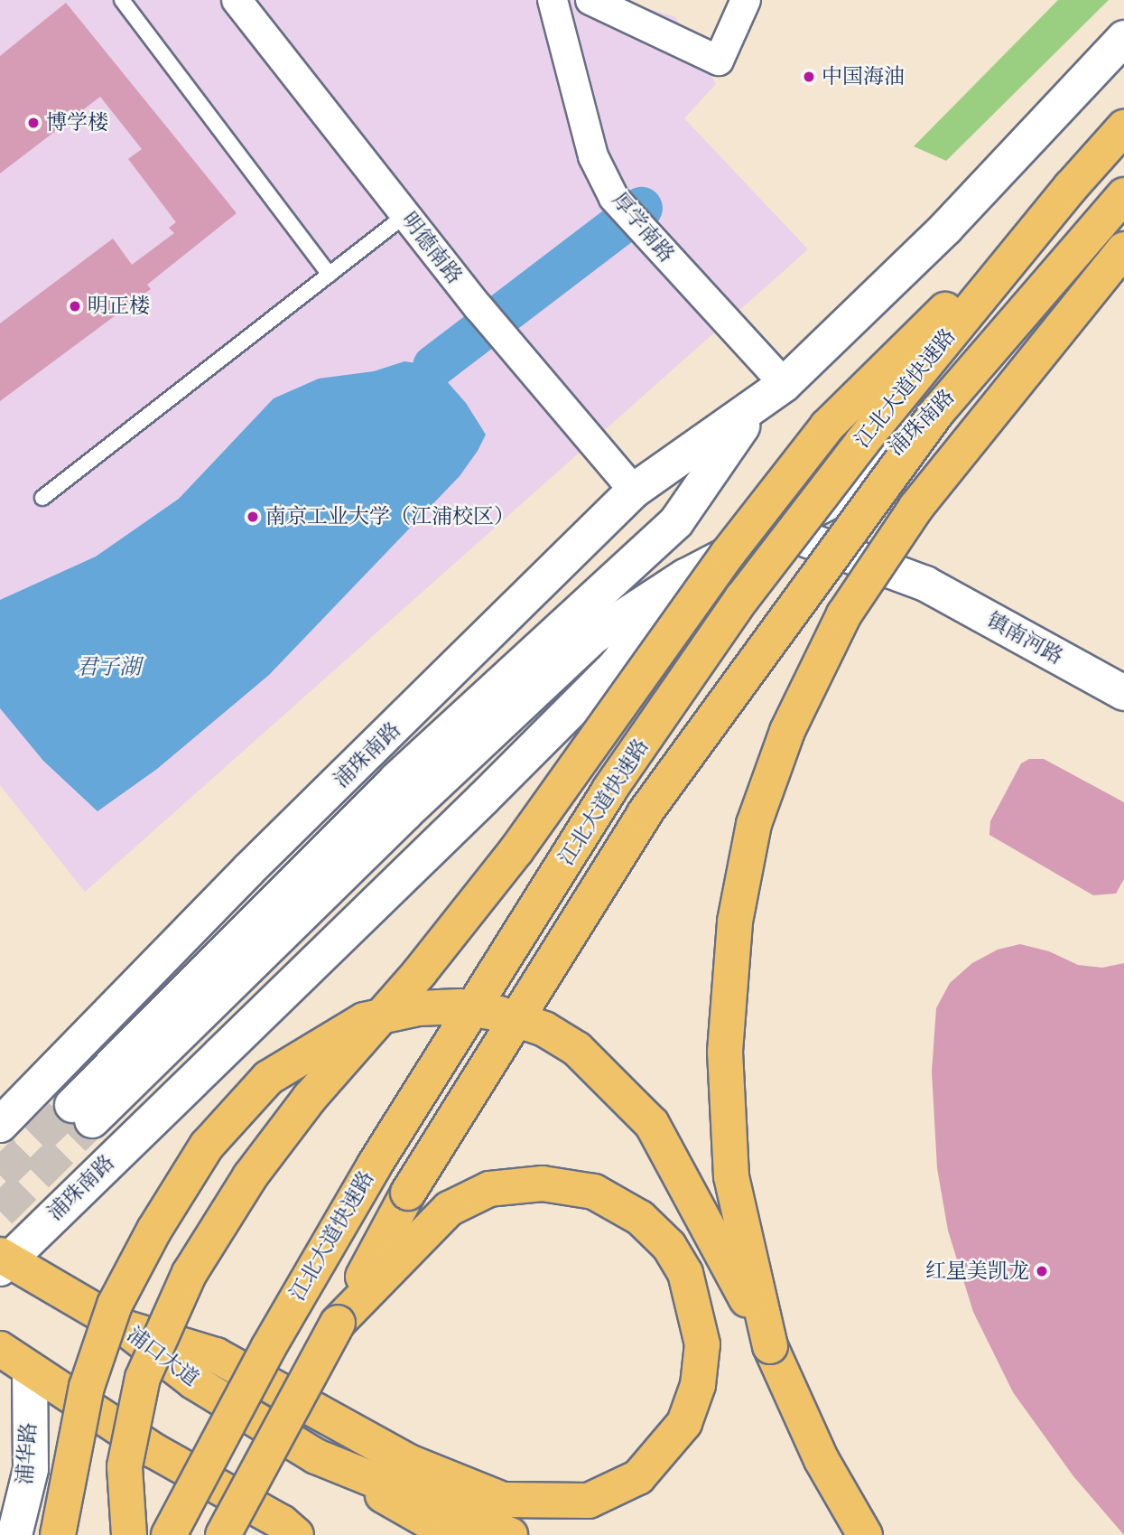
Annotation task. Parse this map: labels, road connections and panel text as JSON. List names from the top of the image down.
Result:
{
  "streets": {
    "main road": ["江北大道快速路", "浦口大道"],
    "street": [
      "厚学南路",
      "明德南路",
      "浦珠南路",
      "镇南河路",
      "浦华路"
    ]
  },
  "crossings": [
    ["厚学南路", "浦珠南路"],
    ["明德南路", "浦珠南路"],
    ["浦珠南路", "镇南河路"],
    ["浦珠南路", "浦口大道"]
  ],
  "water": ["君子湖"],
  "places": [
    "中国海油",
    "博学楼",
    "明正楼",
    "南京工业大学（江浦校区）",
    "红星美凯龙"
  ]
}
